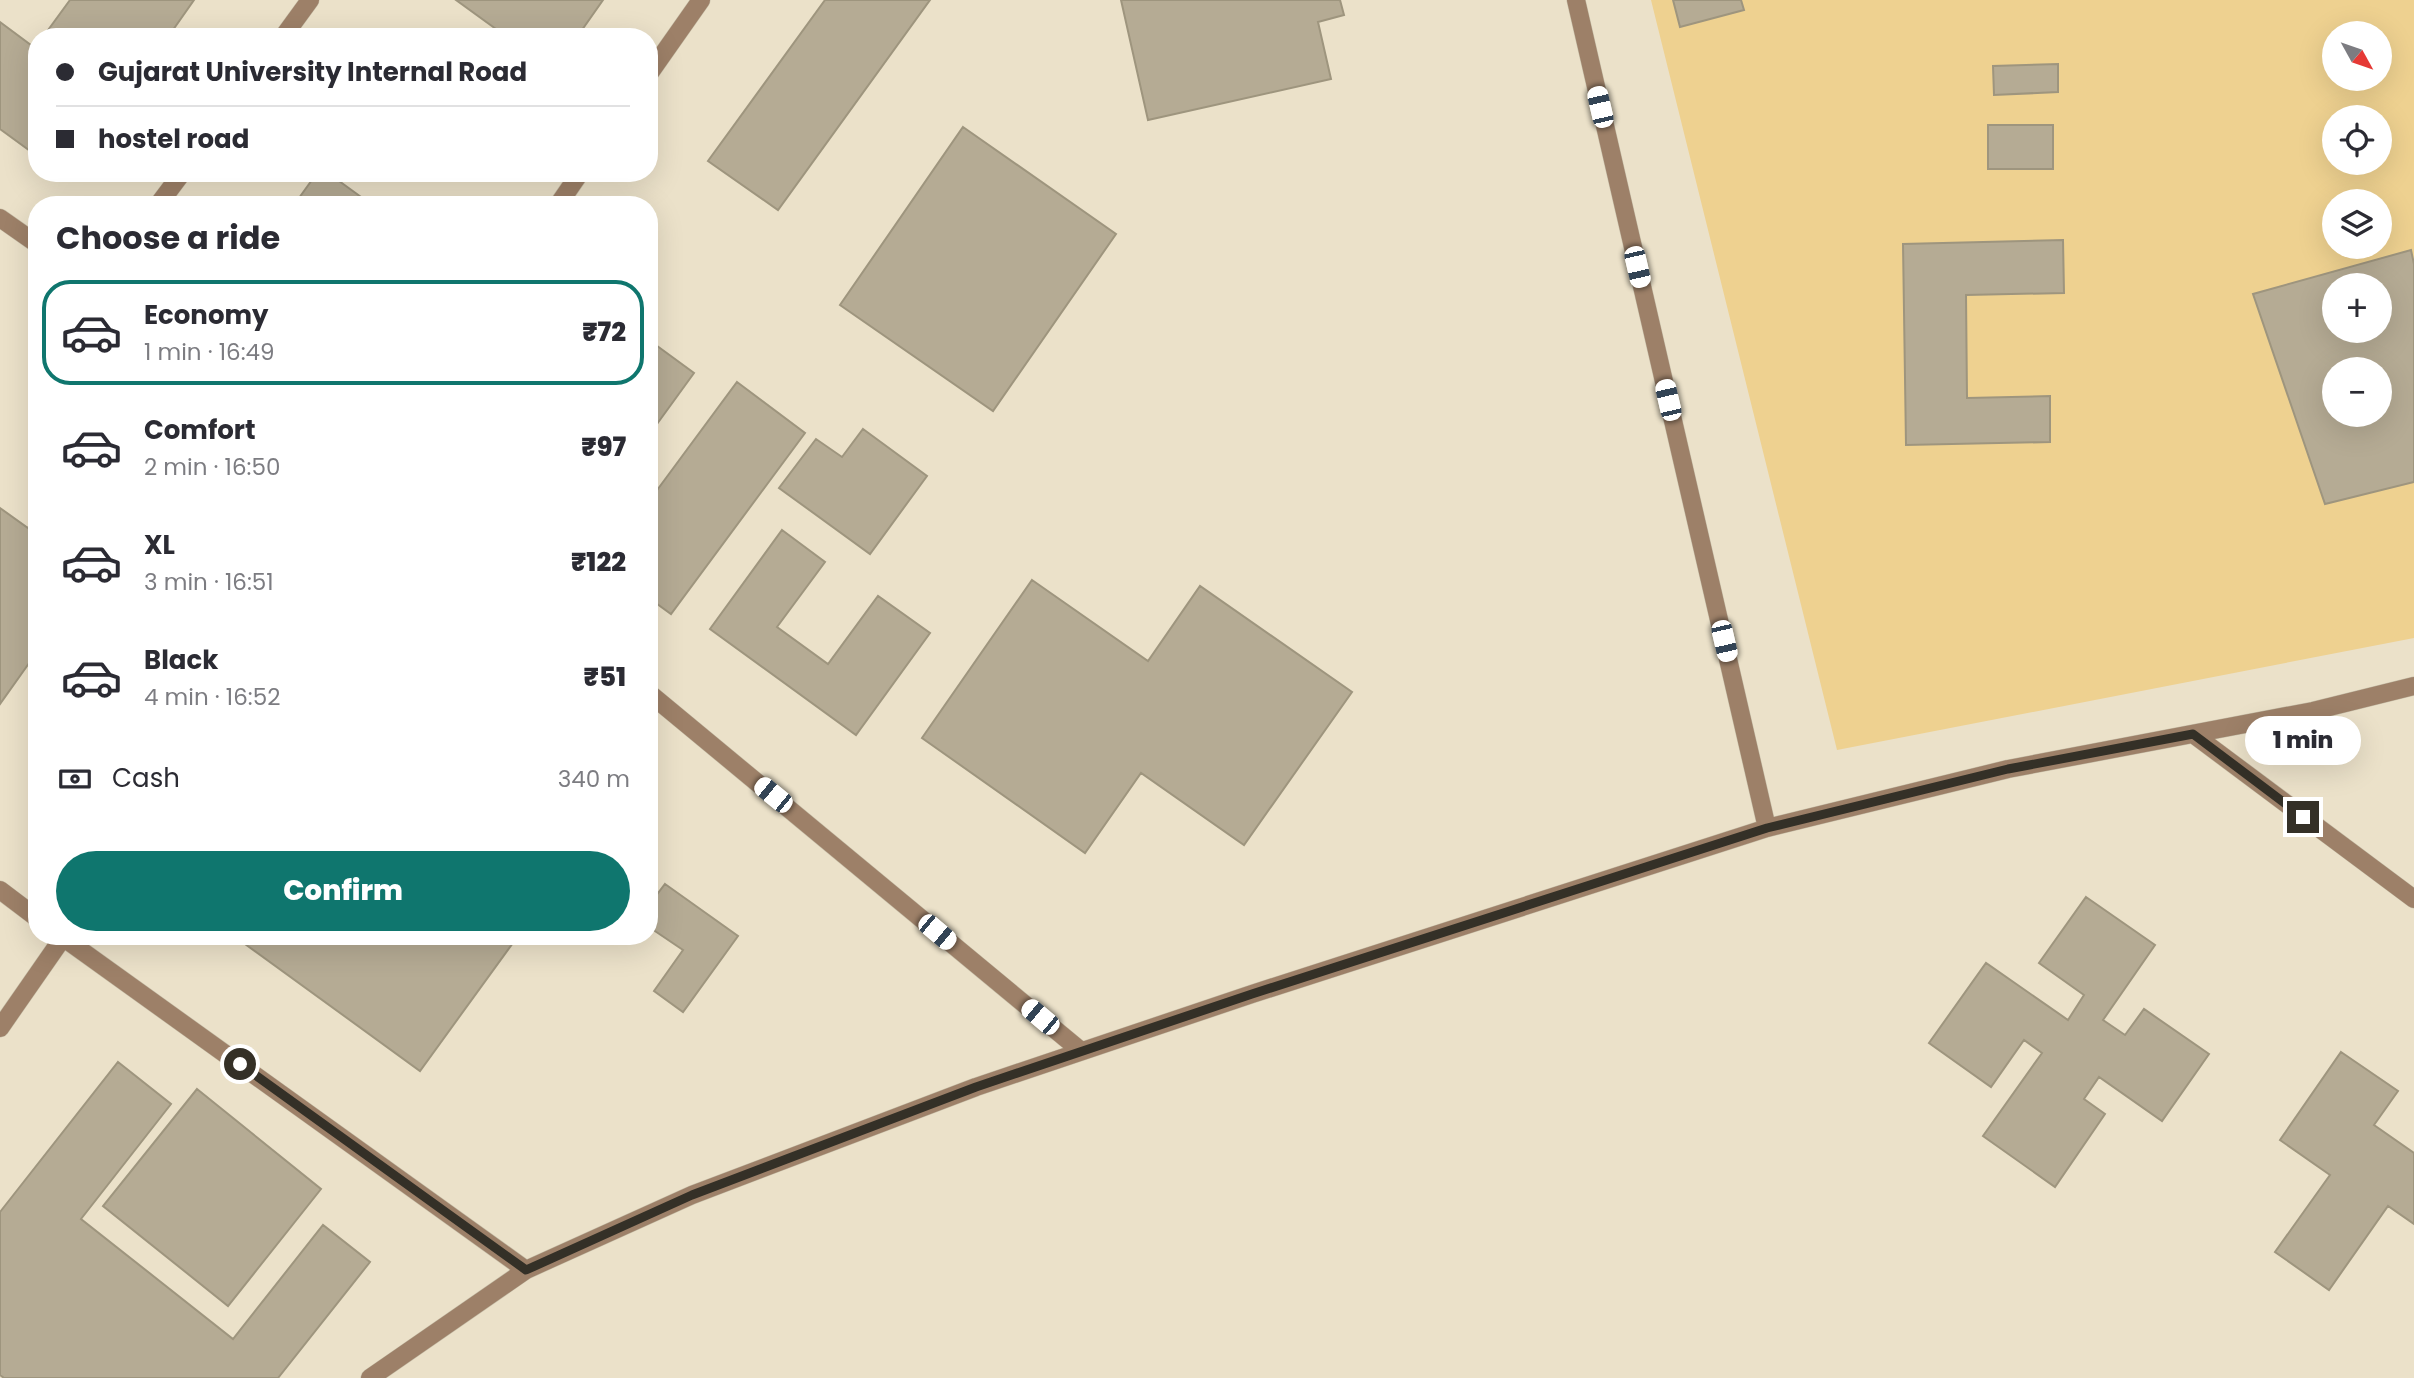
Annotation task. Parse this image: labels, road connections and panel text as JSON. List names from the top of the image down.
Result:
{
  "north": "bottom right",
  "page": {
    "map_buttons": ["+", "−"],
    "banner": ["Gujarat University Internal Road", "hostel road"],
    "heading": "Choose a ride",
    "list": [
      {
        "name": "Economy",
        "note": "1 min · 16:49",
        "value": "₹72"
      },
      {
        "name": "Comfort",
        "note": "2 min · 16:50",
        "value": "₹97"
      },
      {
        "name": "XL",
        "note": "3 min · 16:51",
        "value": "₹122"
      },
      {
        "name": "Black",
        "note": "4 min · 16:52",
        "value": "₹51"
      }
    ],
    "bubble": "1 min",
    "pay": ["Cash", "340 m"],
    "buttons": "Confirm"
  }
}
